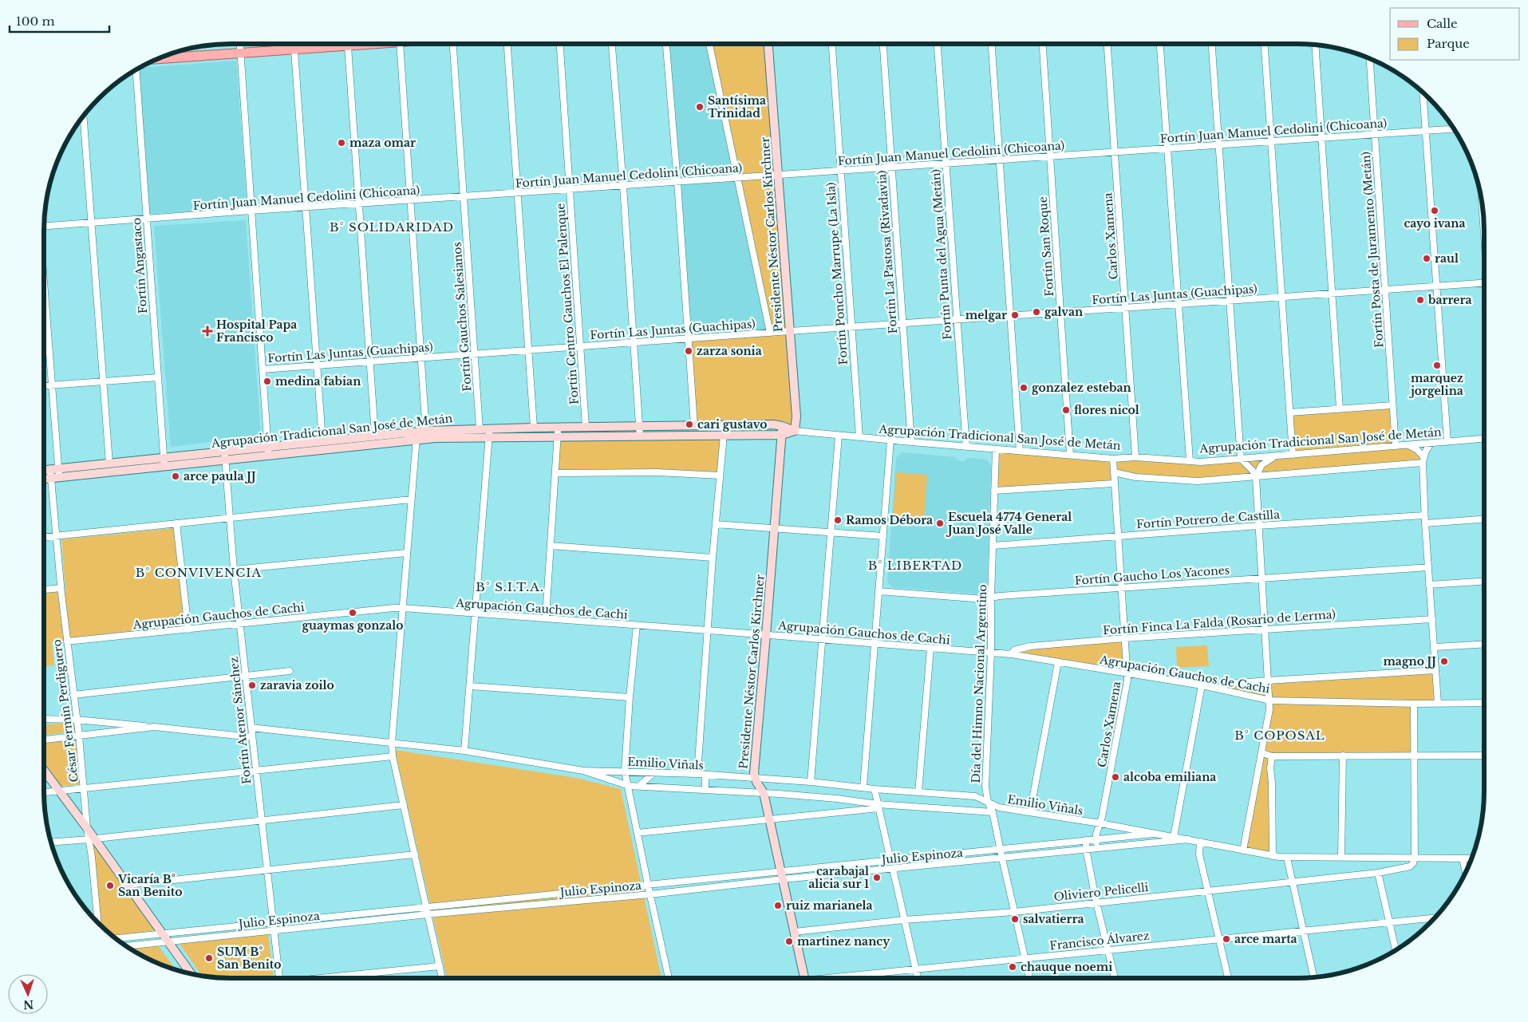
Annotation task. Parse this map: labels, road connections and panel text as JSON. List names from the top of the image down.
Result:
{
  "streets": {
    "street": [
      "Fortín Juan Manuel Cedolini (Chicoana)",
      "Presidente Néstor Carlos Kirchner",
      "Carlos Xamena",
      "Fortín San Roque",
      "Fortín Posta de Juramento (Metán)",
      "Fortín La Pastosa (Rivadavia)",
      "Fortín Punta del Agua (Metán)",
      "Fortín Angastaco",
      "Fortín Poncho Marrupe (La Isla)",
      "Fortín Las Juntas (Guachipas)",
      "Fortín Centro Gauchos El Palenque",
      "Fortín Gauchos Salesianos",
      "Agrupación Tradicional San José de Metán",
      "Fortín Potrero de Castilla",
      "Fortín Gaucho Los Yacones",
      "Agrupación Gauchos de Cachi",
      "Fortín Finca La Falda (Rosario de Lerma)",
      "Día del Himno Nacional Argentino",
      "César Fermín Perdiguero",
      "Fortín Atenor Sánchez",
      "Emilio Viñals",
      "Julio Espinoza",
      "Oliviero Pelicelli",
      "Francisco Álvarez"
    ]
  },
  "crossings": [
    ["Fortín Juan Manuel Cedolini (Chicoana)", "Presidente Néstor Carlos Kirchner"],
    ["Fortín Juan Manuel Cedolini (Chicoana)", "Carlos Xamena"],
    ["Fortín Juan Manuel Cedolini (Chicoana)", "Fortín San Roque"],
    ["Fortín Juan Manuel Cedolini (Chicoana)", "Fortín Posta de Juramento (Metán)"],
    ["Fortín Juan Manuel Cedolini (Chicoana)", "Fortín La Pastosa (Rivadavia)"],
    ["Fortín Juan Manuel Cedolini (Chicoana)", "Fortín Punta del Agua (Metán)"],
    ["Fortín Juan Manuel Cedolini (Chicoana)", "Fortín Angastaco"],
    ["Fortín Juan Manuel Cedolini (Chicoana)", "Fortín Poncho Marrupe (La Isla)"],
    ["Fortín Juan Manuel Cedolini (Chicoana)", "Fortín Centro Gauchos El Palenque"],
    ["Fortín Juan Manuel Cedolini (Chicoana)", "Fortín Gauchos Salesianos"],
    ["Presidente Néstor Carlos Kirchner", "Fortín Las Juntas (Guachipas)"],
    ["Presidente Néstor Carlos Kirchner", "Agrupación Tradicional San José de Metán"],
    ["Presidente Néstor Carlos Kirchner", "Agrupación Gauchos de Cachi"],
    ["Presidente Néstor Carlos Kirchner", "Emilio Viñals"],
    ["Presidente Néstor Carlos Kirchner", "Julio Espinoza"],
    ["Presidente Néstor Carlos Kirchner", "Oliviero Pelicelli"],
    ["Carlos Xamena", "Fortín Las Juntas (Guachipas)"],
    ["Carlos Xamena", "Agrupación Tradicional San José de Metán"],
    ["Carlos Xamena", "Fortín Potrero de Castilla"],
    ["Carlos Xamena", "Fortín Gaucho Los Yacones"],
    ["Carlos Xamena", "Agrupación Gauchos de Cachi"],
    ["Carlos Xamena", "Fortín Finca La Falda (Rosario de Lerma)"],
    ["Carlos Xamena", "Emilio Viñals"],
    ["Carlos Xamena", "Julio Espinoza"],
    ["Fortín San Roque", "Fortín Las Juntas (Guachipas)"],
    ["Fortín San Roque", "Agrupación Tradicional San José de Metán"],
    ["Fortín Posta de Juramento (Metán)", "Fortín Las Juntas (Guachipas)"],
    ["Fortín Posta de Juramento (Metán)", "Agrupación Tradicional San José de Metán"],
    ["Fortín La Pastosa (Rivadavia)", "Fortín Las Juntas (Guachipas)"],
    ["Fortín La Pastosa (Rivadavia)", "Agrupación Tradicional San José de Metán"],
    ["Fortín Punta del Agua (Metán)", "Fortín Las Juntas (Guachipas)"],
    ["Fortín Punta del Agua (Metán)", "Agrupación Tradicional San José de Metán"],
    ["Fortín Angastaco", "Agrupación Tradicional San José de Metán"],
    ["Fortín Poncho Marrupe (La Isla)", "Fortín Las Juntas (Guachipas)"],
    ["Fortín Poncho Marrupe (La Isla)", "Agrupación Tradicional San José de Metán"],
    ["Fortín Las Juntas (Guachipas)", "Fortín Centro Gauchos El Palenque"],
    ["Fortín Las Juntas (Guachipas)", "Fortín Gauchos Salesianos"],
    ["Fortín Centro Gauchos El Palenque", "Agrupación Tradicional San José de Metán"],
    ["Fortín Gauchos Salesianos", "Agrupación Tradicional San José de Metán"],
    ["Agrupación Tradicional San José de Metán", "Día del Himno Nacional Argentino"],
    ["Agrupación Tradicional San José de Metán", "César Fermín Perdiguero"],
    ["Agrupación Tradicional San José de Metán", "Fortín Atenor Sánchez"],
    ["Fortín Potrero de Castilla", "Día del Himno Nacional Argentino"],
    ["Fortín Gaucho Los Yacones", "Día del Himno Nacional Argentino"],
    ["Agrupación Gauchos de Cachi", "Fortín Finca La Falda (Rosario de Lerma)"],
    ["Agrupación Gauchos de Cachi", "Día del Himno Nacional Argentino"],
    ["Agrupación Gauchos de Cachi", "César Fermín Perdiguero"],
    ["Agrupación Gauchos de Cachi", "Fortín Atenor Sánchez"],
    ["Día del Himno Nacional Argentino", "Emilio Viñals"],
    ["Día del Himno Nacional Argentino", "Julio Espinoza"],
    ["Día del Himno Nacional Argentino", "Oliviero Pelicelli"],
    ["Día del Himno Nacional Argentino", "Francisco Álvarez"],
    ["Fortín Atenor Sánchez", "Julio Espinoza"],
    ["Emilio Viñals", "Julio Espinoza"]
  ],
  "districts": [
    "B° SOLIDARIDAD",
    "B° LIBERTAD",
    "B° CONVIVENCIA",
    "B° S.I.T.A.",
    "B° COPOSAL"
  ],
  "places": {
    "other": [
      "Santísima Trinidad",
      "maza omar",
      "cayo ivana",
      "raul",
      "barrera",
      "galvan",
      "melgar",
      "zarza sonia",
      "marquez jorgelina",
      "medina fabian",
      "gonzalez esteban",
      "flores nicol",
      "cari gustavo",
      "arce paula JJ",
      "Ramos Débora",
      "Escuela 4774 General Juan José Valle",
      "guaymas gonzalo",
      "magno JJ",
      "zaravia zoilo",
      "alcoba emiliana",
      "carabajal alicia sur 1",
      "Vicaría B° San Benito",
      "ruiz marianela",
      "salvatierra",
      "arce marta",
      "martinez nancy",
      "SUM B° San Benito",
      "chauque noemi"
    ],
    "health": ["Hospital Papa Francisco"]
  },
  "legend": ["Calle", "Parque"],
  "scale_bar": "100 m",
  "north": "bottom"
}
